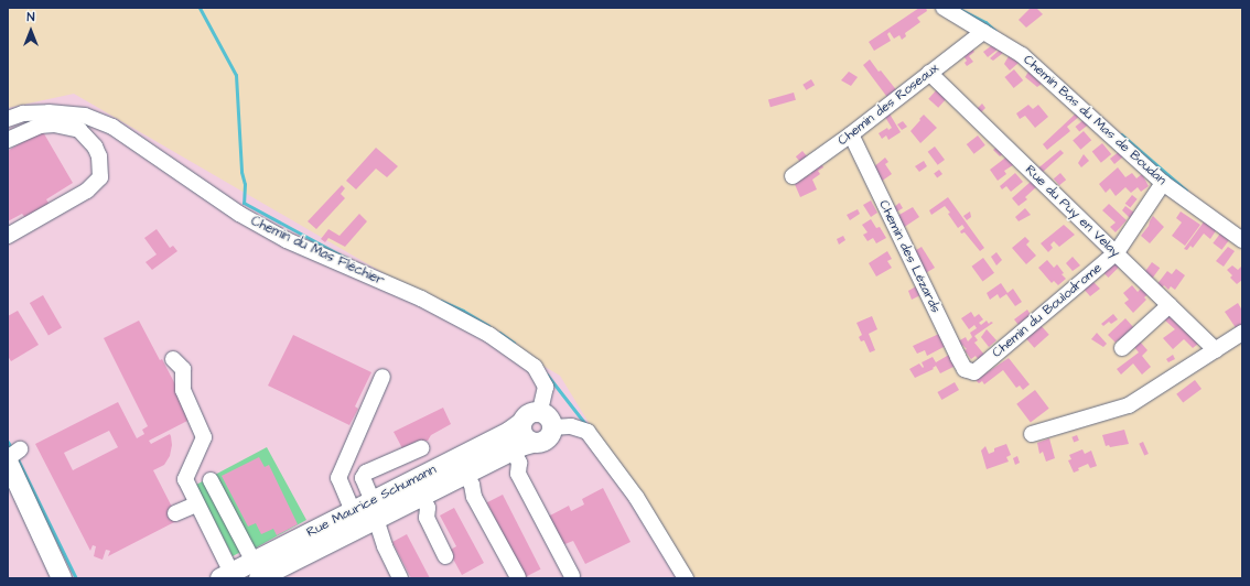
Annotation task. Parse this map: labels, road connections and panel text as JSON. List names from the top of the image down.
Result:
{
  "streets": {
    "main road": ["Rue Maurice Schumann"],
    "street": [
      "Chemin des Roseaux",
      "Chemin Bas du Mas de Boudan",
      "Rue du Puy en Velay",
      "Chemin du Mas Fléchier",
      "Chemin des Lézards",
      "Chemin du Boulodrome"
    ]
  },
  "crossings": [
    ["Chemin des Roseaux", "Chemin Bas du Mas de Boudan"],
    ["Chemin des Roseaux", "Rue du Puy en Velay"],
    ["Chemin des Roseaux", "Chemin des Lézards"],
    ["Chemin Bas du Mas de Boudan", "Chemin du Boulodrome"],
    ["Rue du Puy en Velay", "Chemin du Boulodrome"],
    ["Chemin du Mas Fléchier", "Rue Maurice Schumann"],
    ["Chemin des Lézards", "Chemin du Boulodrome"]
  ],
  "north": "top"
}
